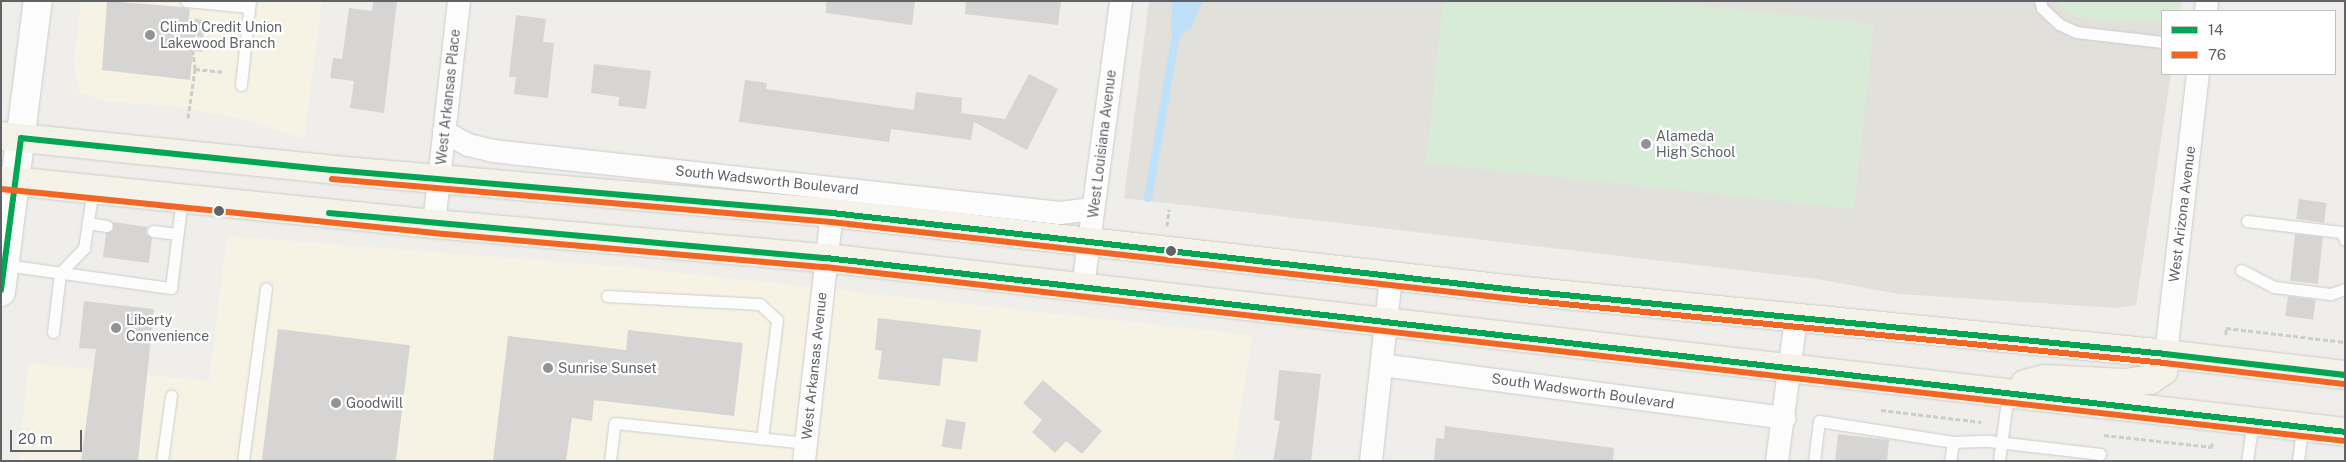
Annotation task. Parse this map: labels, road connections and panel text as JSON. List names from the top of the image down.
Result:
{
  "streets": {
    "main road": ["South Wadsworth Boulevard"],
    "street": [
      "West Arkansas Place",
      "West Louisiana Avenue",
      "West Arizona Avenue",
      "West Arkansas Avenue"
    ]
  },
  "crossings": [
    ["West Arkansas Place", "South Wadsworth Boulevard"],
    ["West Louisiana Avenue", "South Wadsworth Boulevard"],
    ["South Wadsworth Boulevard", "West Arizona Avenue"],
    ["South Wadsworth Boulevard", "West Arkansas Avenue"]
  ],
  "places": [
    "Climb Credit Union Lakewood Branch",
    "Alameda High School",
    "Liberty Convenience",
    "Sunrise Sunset",
    "Goodwill"
  ],
  "lines": ["transit line 14", "transit line 76"],
  "legend": ["14", "76"],
  "scale_bar": "20 m"
}
